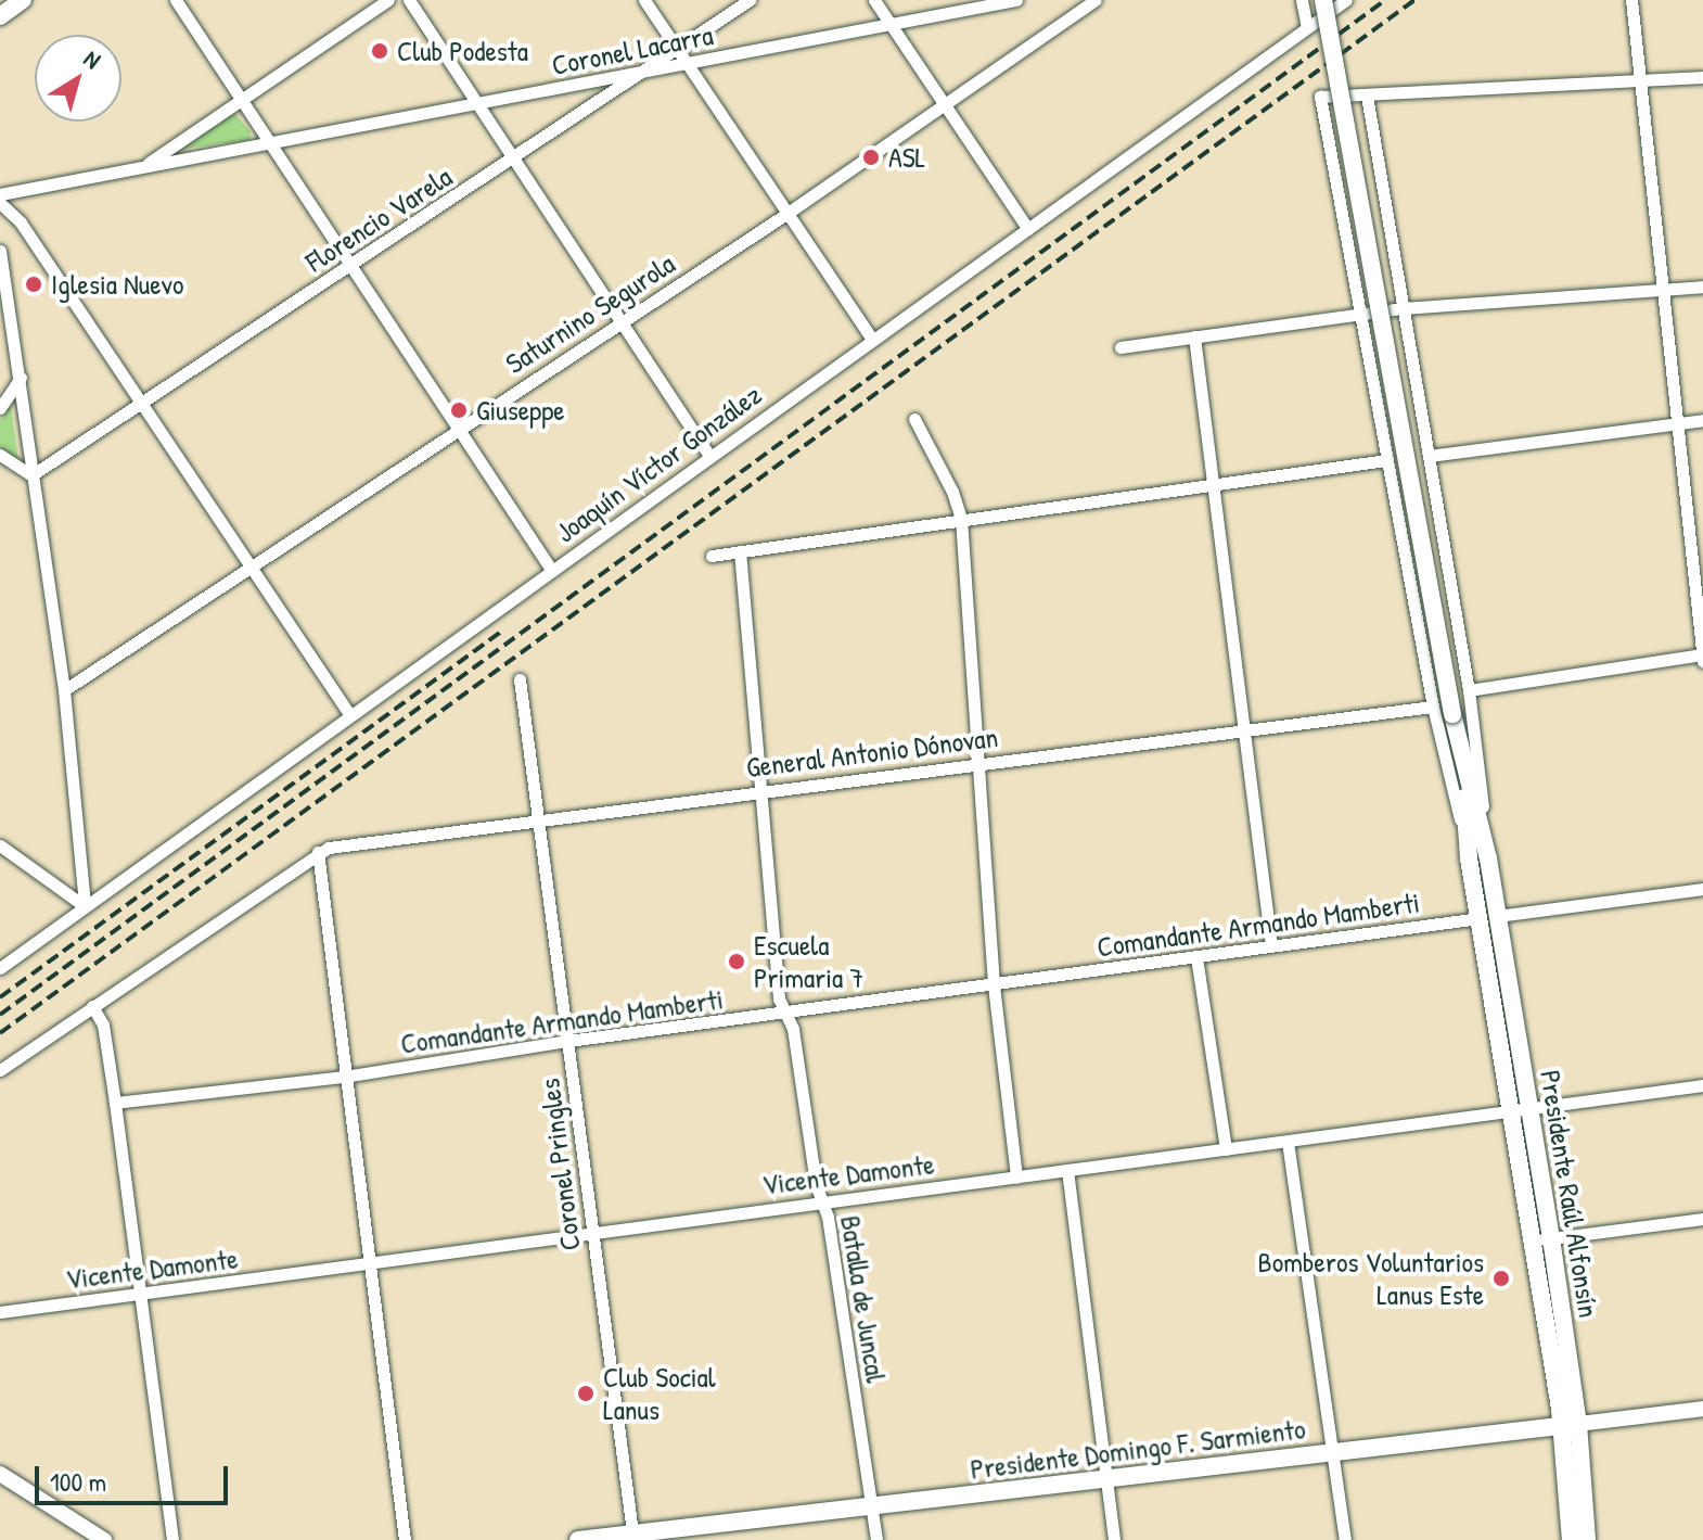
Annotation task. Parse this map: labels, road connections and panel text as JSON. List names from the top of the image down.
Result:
{
  "streets": {
    "main road": ["Presidente Raúl Alfonsín", "Presidente Domingo F. Sarmiento"],
    "street": [
      "Coronel Lacarra",
      "Florencio Varela",
      "Saturnino Segurola",
      "Joaquín Víctor González",
      "General Antonio Dónovan",
      "Comandante Armando Mamberti",
      "Coronel Pringles",
      "Vicente Damonte",
      "Batalla de Juncal"
    ]
  },
  "crossings": [
    ["Coronel Lacarra", "Florencio Varela"],
    ["General Antonio Dónovan", "Coronel Pringles"],
    ["General Antonio Dónovan", "Presidente Raúl Alfonsín"],
    ["General Antonio Dónovan", "Batalla de Juncal"],
    ["Comandante Armando Mamberti", "Coronel Pringles"],
    ["Comandante Armando Mamberti", "Presidente Raúl Alfonsín"],
    ["Comandante Armando Mamberti", "Batalla de Juncal"],
    ["Coronel Pringles", "Vicente Damonte"],
    ["Coronel Pringles", "Presidente Domingo F. Sarmiento"],
    ["Vicente Damonte", "Presidente Raúl Alfonsín"],
    ["Vicente Damonte", "Batalla de Juncal"],
    ["Presidente Raúl Alfonsín", "Presidente Domingo F. Sarmiento"],
    ["Batalla de Juncal", "Presidente Domingo F. Sarmiento"]
  ],
  "places": [
    "Club Podesta",
    "ASL",
    "Iglesia Nuevo",
    "Giuseppe",
    "Escuela Primaria 7",
    "Bomberos Voluntarios Lanus Este",
    "Club Social Lanus"
  ],
  "scale_bar": "100 m",
  "north": "top right"
}
